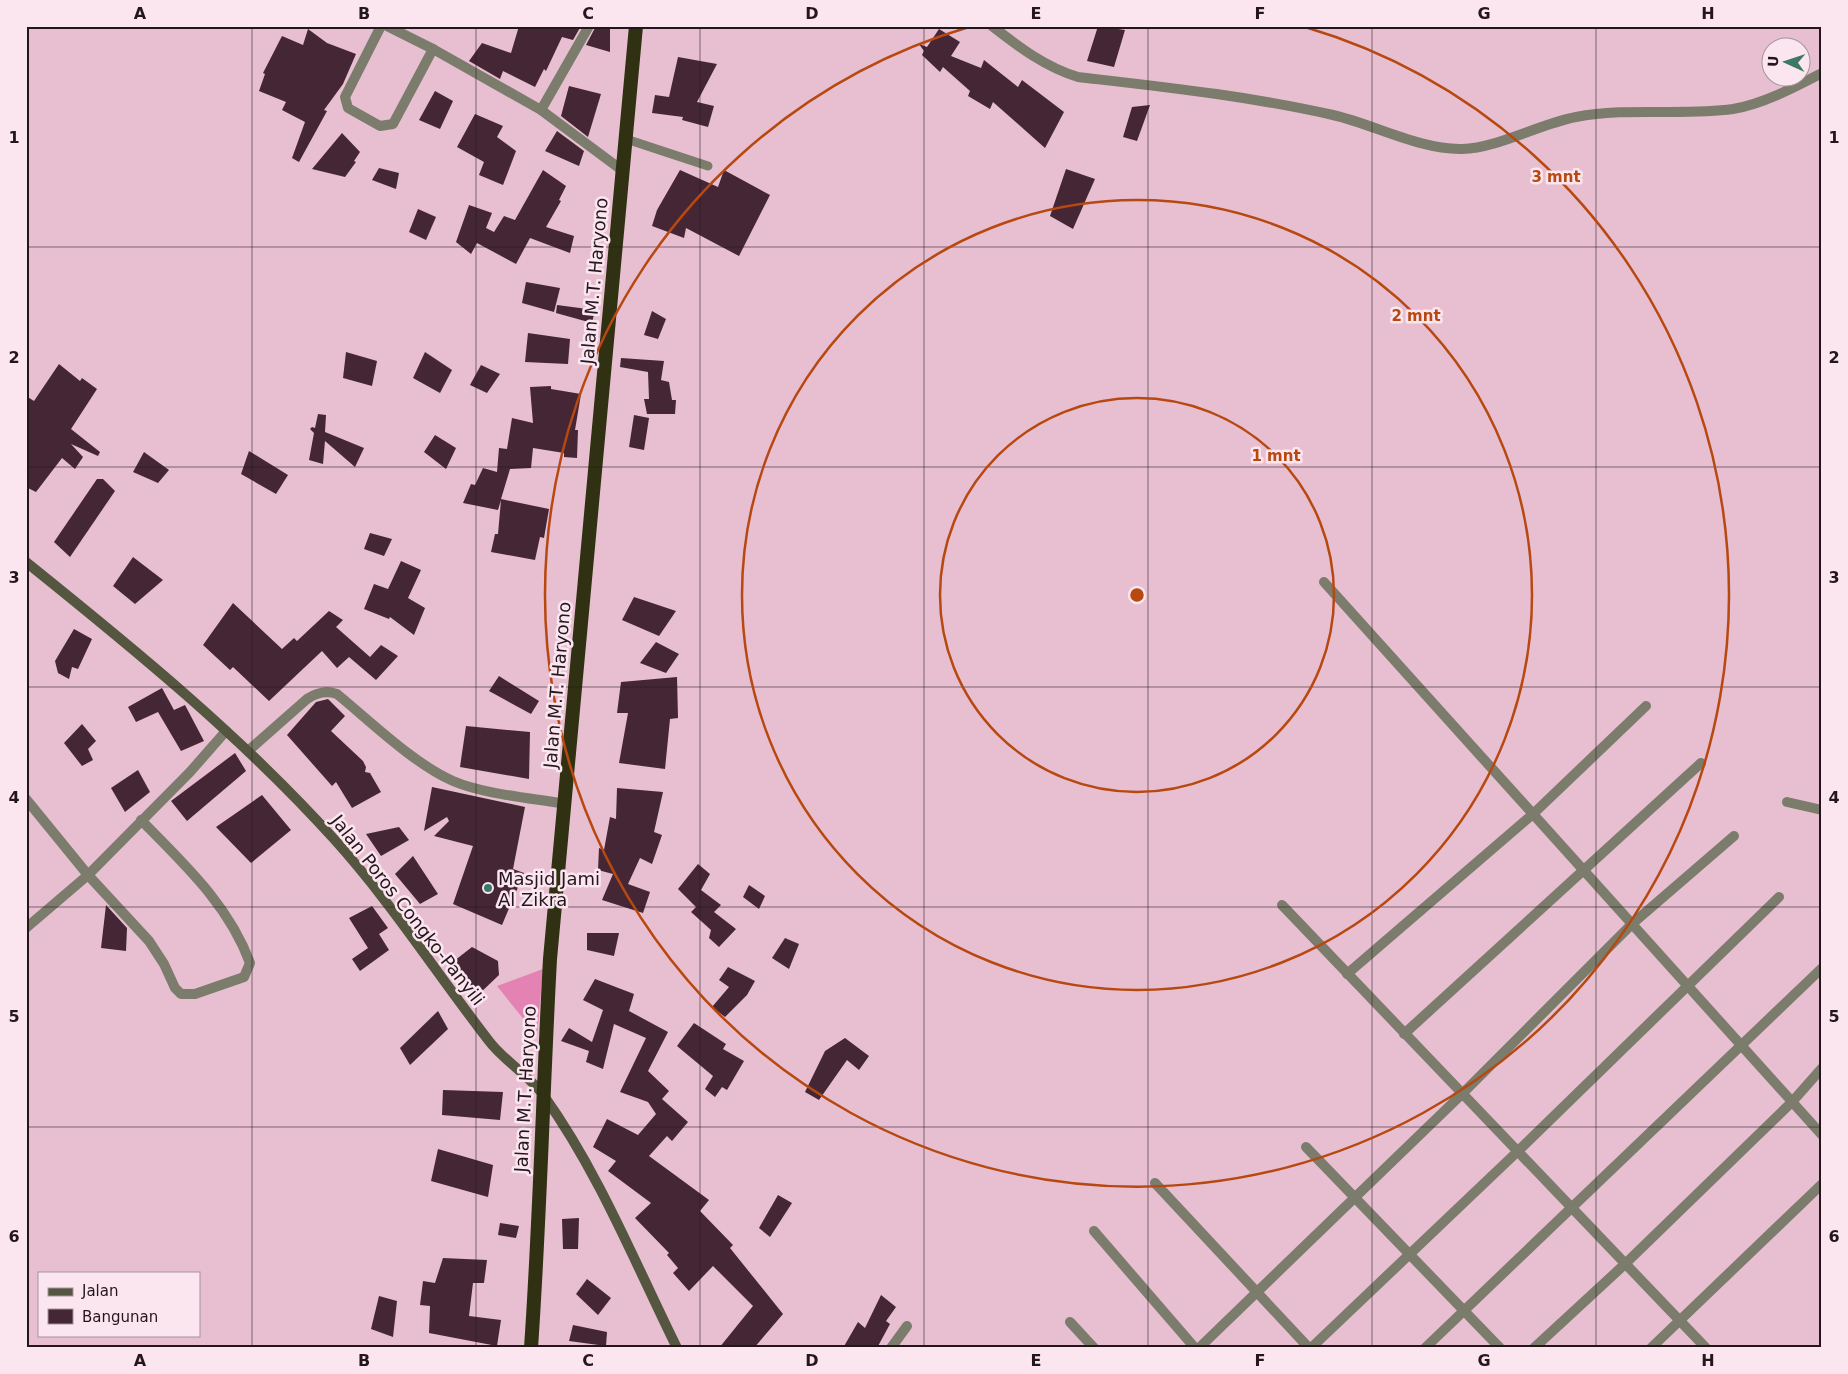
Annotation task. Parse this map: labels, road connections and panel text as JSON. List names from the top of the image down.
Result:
{
  "streets": {
    "highway": ["Jalan M.T. Haryono"],
    "main road": ["Jalan Poros Congko-Panyili"]
  },
  "crossings": [
    ["Jalan M.T. Haryono", "Jalan Poros Congko-Panyili"]
  ],
  "places": ["Masjid Jami Al Zikra"],
  "legend": ["Jalan", "Bangunan"],
  "north": "left",
  "grid": {
    "columns": [
      "A",
      "B",
      "C",
      "D",
      "E",
      "F",
      "G",
      "H"
    ],
    "rows": [
      "1",
      "2",
      "3",
      "4",
      "5",
      "6"
    ]
  },
  "rings": ["3 mnt", "2 mnt", "1 mnt"]
}
